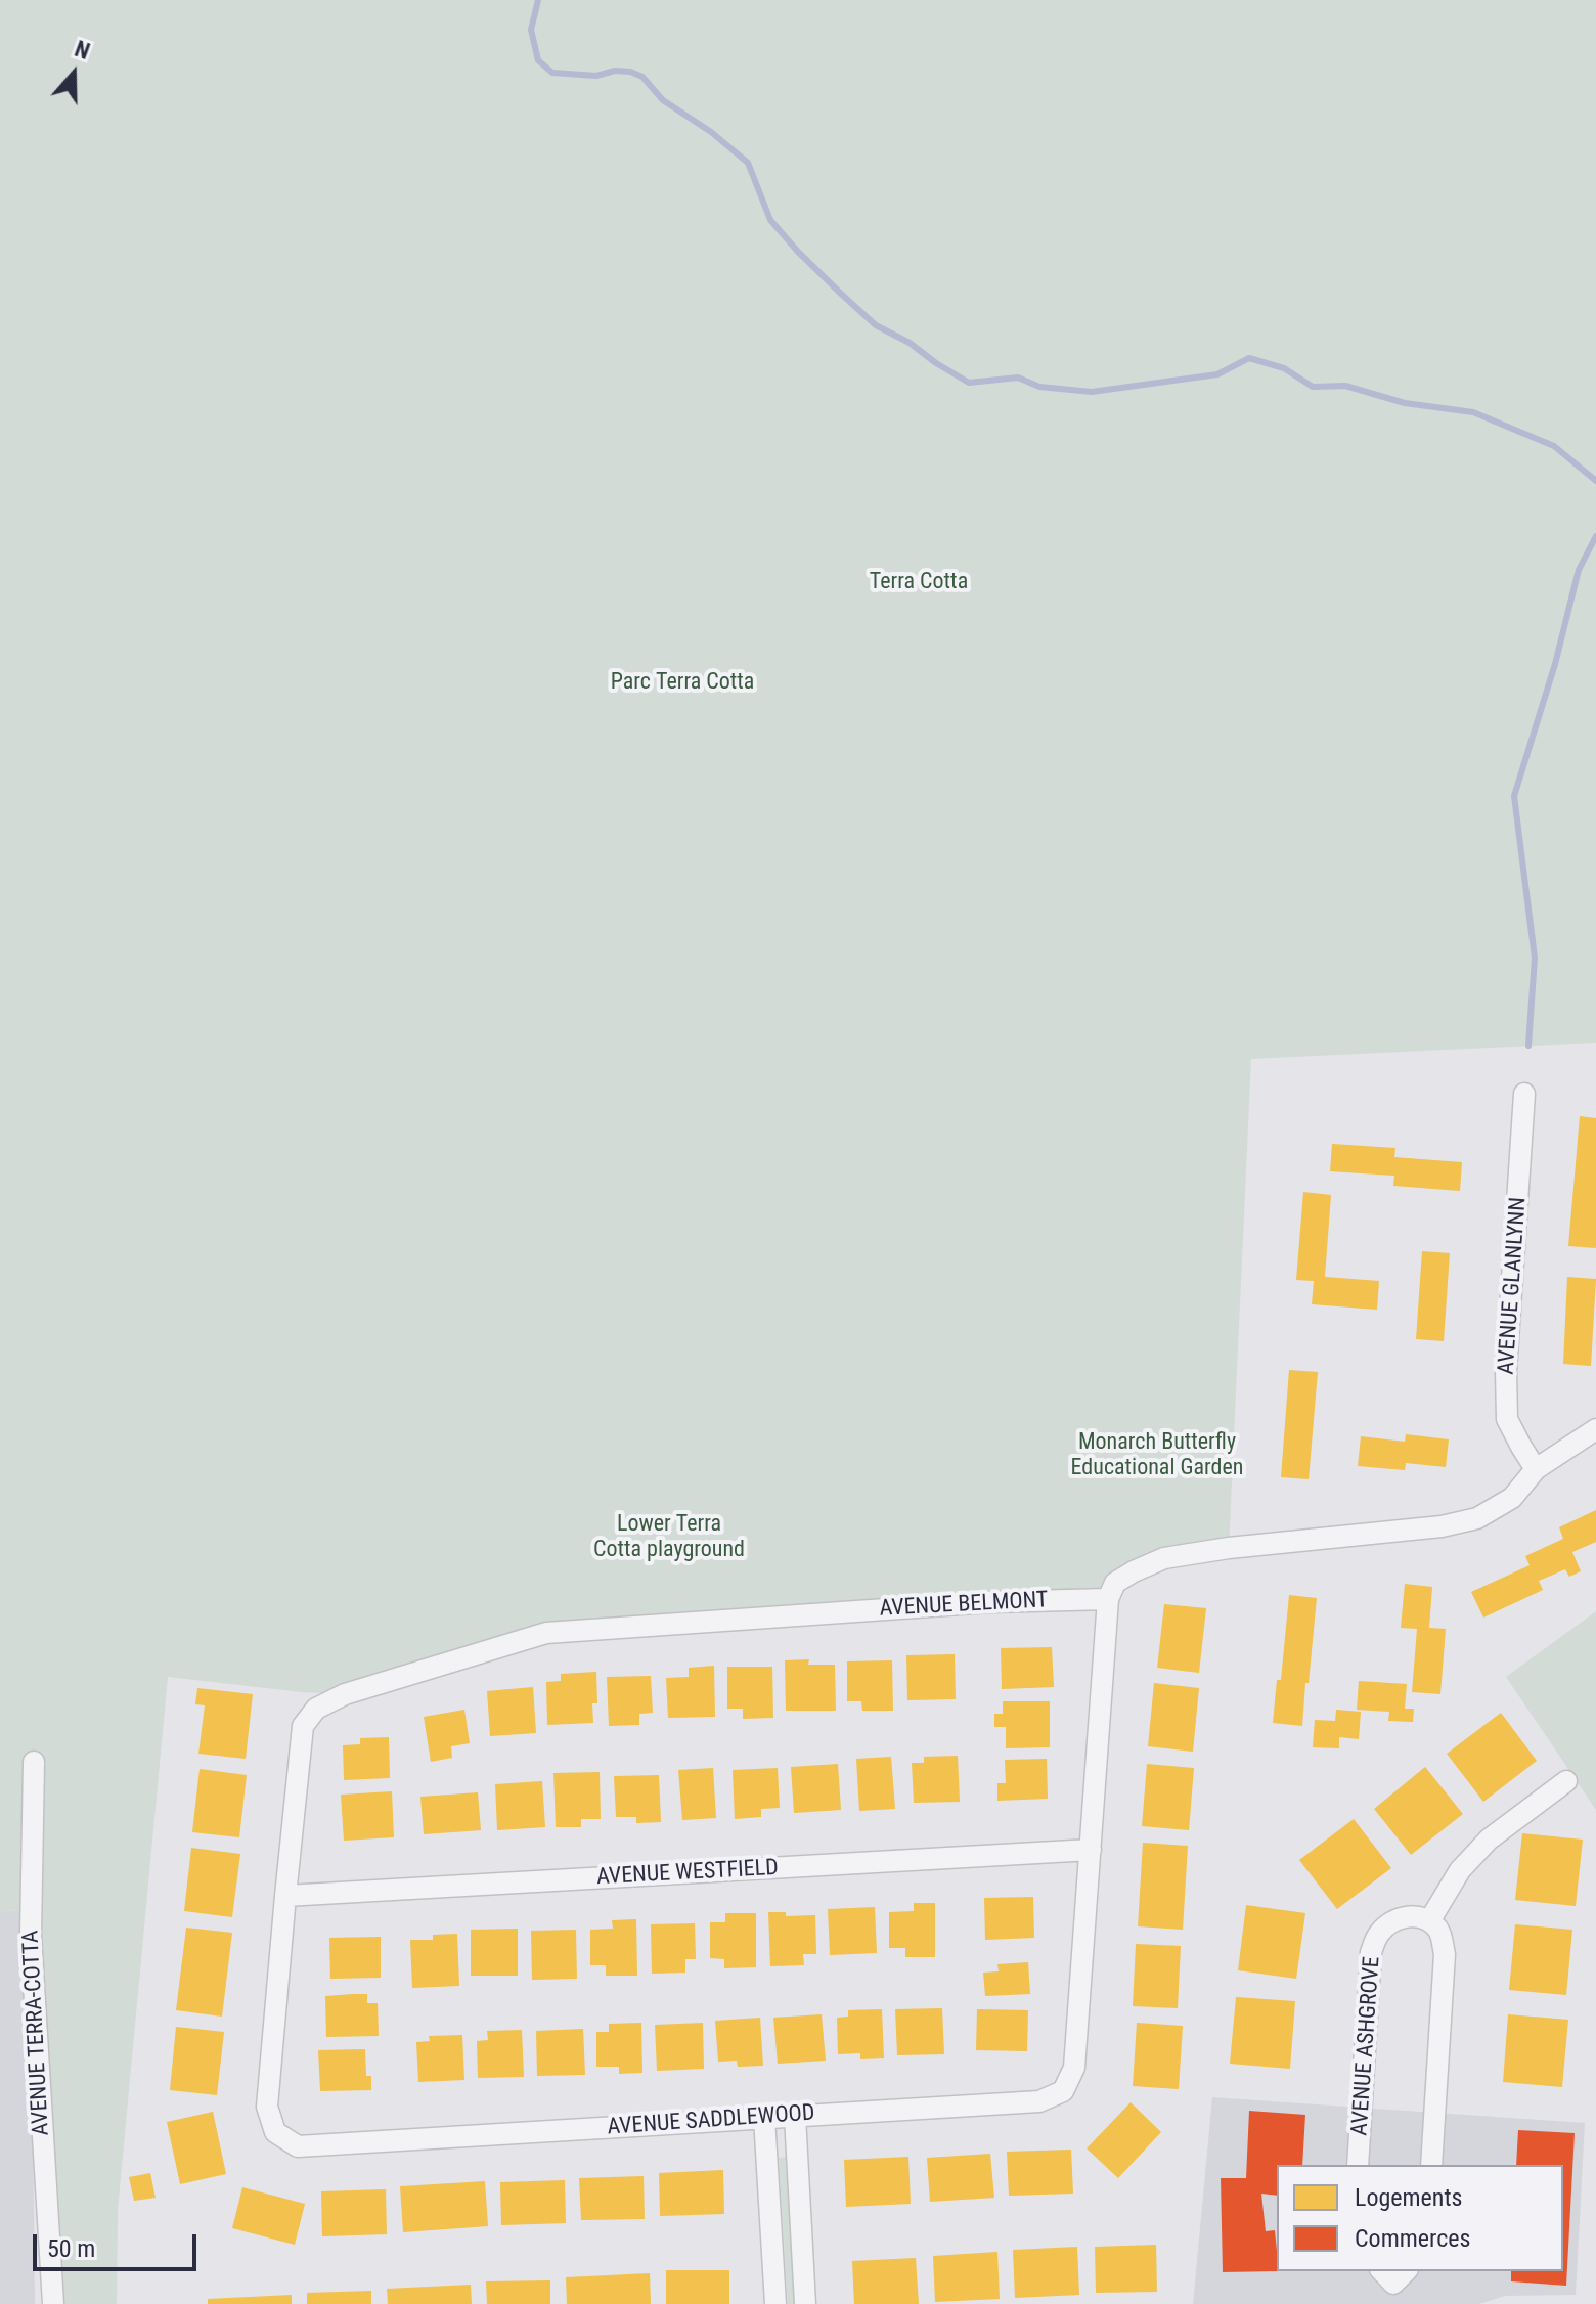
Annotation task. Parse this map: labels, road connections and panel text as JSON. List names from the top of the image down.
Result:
{
  "streets": {
    "street": [
      "AVENUE GLANLYNN",
      "AVENUE BELMONT",
      "AVENUE WESTFIELD",
      "AVENUE TERRA-COTTA",
      "AVENUE ASHGROVE",
      "AVENUE SADDLEWOOD"
    ]
  },
  "crossings": [
    ["AVENUE BELMONT", "AVENUE SADDLEWOOD"],
    ["AVENUE WESTFIELD", "AVENUE SADDLEWOOD"]
  ],
  "parks": [
    "Terra Cotta",
    "Parc Terra Cotta",
    "Monarch Butterfly Educational Garden",
    "Lower Terra Cotta playground"
  ],
  "legend": ["Logements", "Commerces"],
  "scale_bar": "50 m",
  "north": "top"
}
